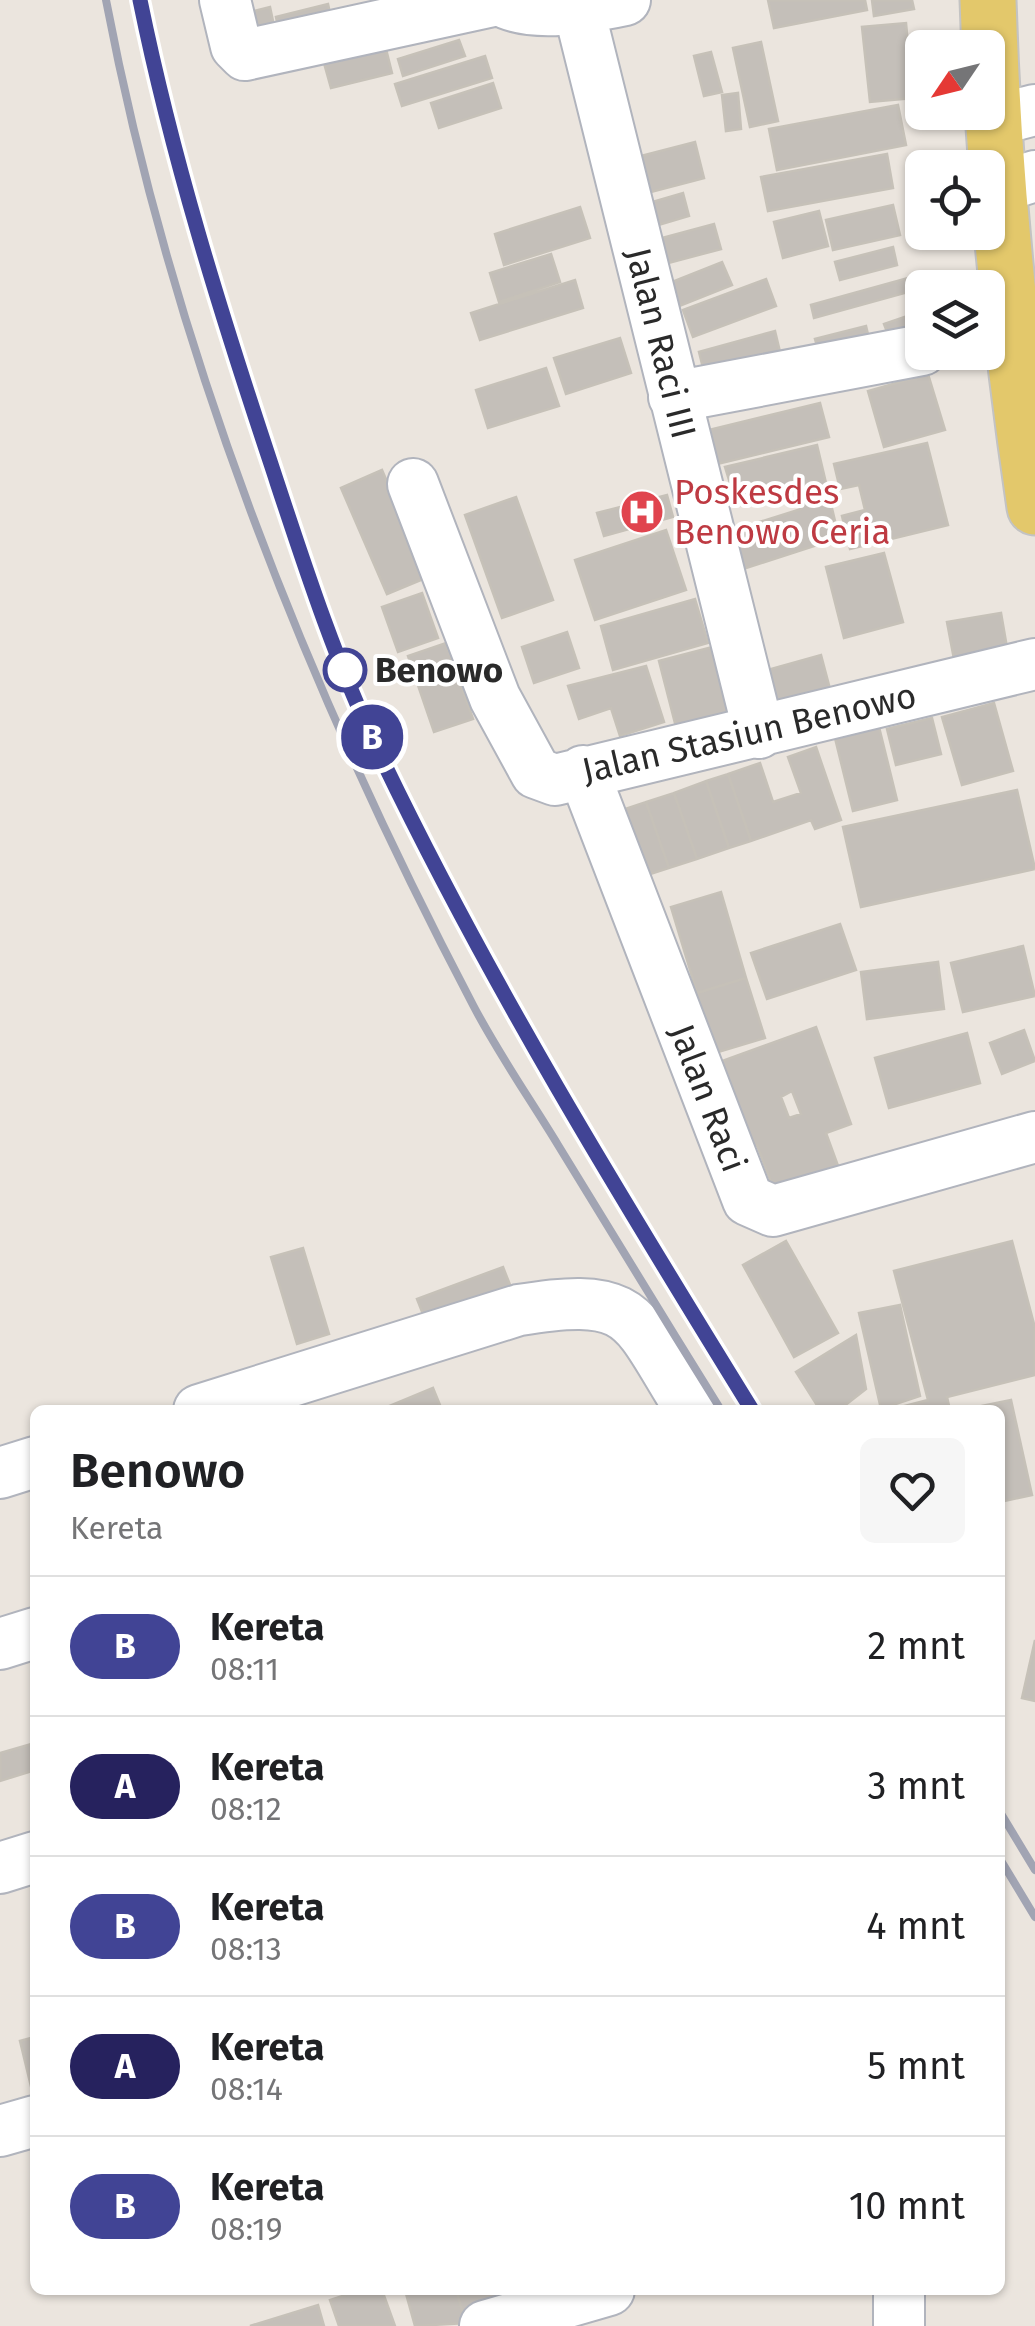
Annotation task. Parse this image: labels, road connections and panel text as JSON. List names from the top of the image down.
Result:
{
  "streets": {
    "street": ["Jalan Raci III", "Jalan Stasiun Benowo", "Jalan Raci"]
  },
  "crossings": [
    ["Jalan Raci III", "Jalan Stasiun Benowo"],
    ["Jalan Stasiun Benowo", "Jalan Raci"]
  ],
  "places": {
    "hospital": ["Poskesdes Benowo Ceria"],
    "other": ["Benowo"]
  },
  "north": "bottom left",
  "page": {
    "on_map": "B",
    "heading": ["Benowo", "Kereta"],
    "list": [
      {
        "mark": "B",
        "name": "Kereta",
        "note": "08:11",
        "value": "2 mnt"
      },
      {
        "mark": "A",
        "name": "Kereta",
        "note": "08:12",
        "value": "3 mnt"
      },
      {
        "mark": "B",
        "name": "Kereta",
        "note": "08:13",
        "value": "4 mnt"
      },
      {
        "mark": "A",
        "name": "Kereta",
        "note": "08:14",
        "value": "5 mnt"
      },
      {
        "mark": "B",
        "name": "Kereta",
        "note": "08:19",
        "value": "10 mnt"
      }
    ]
  }
}
